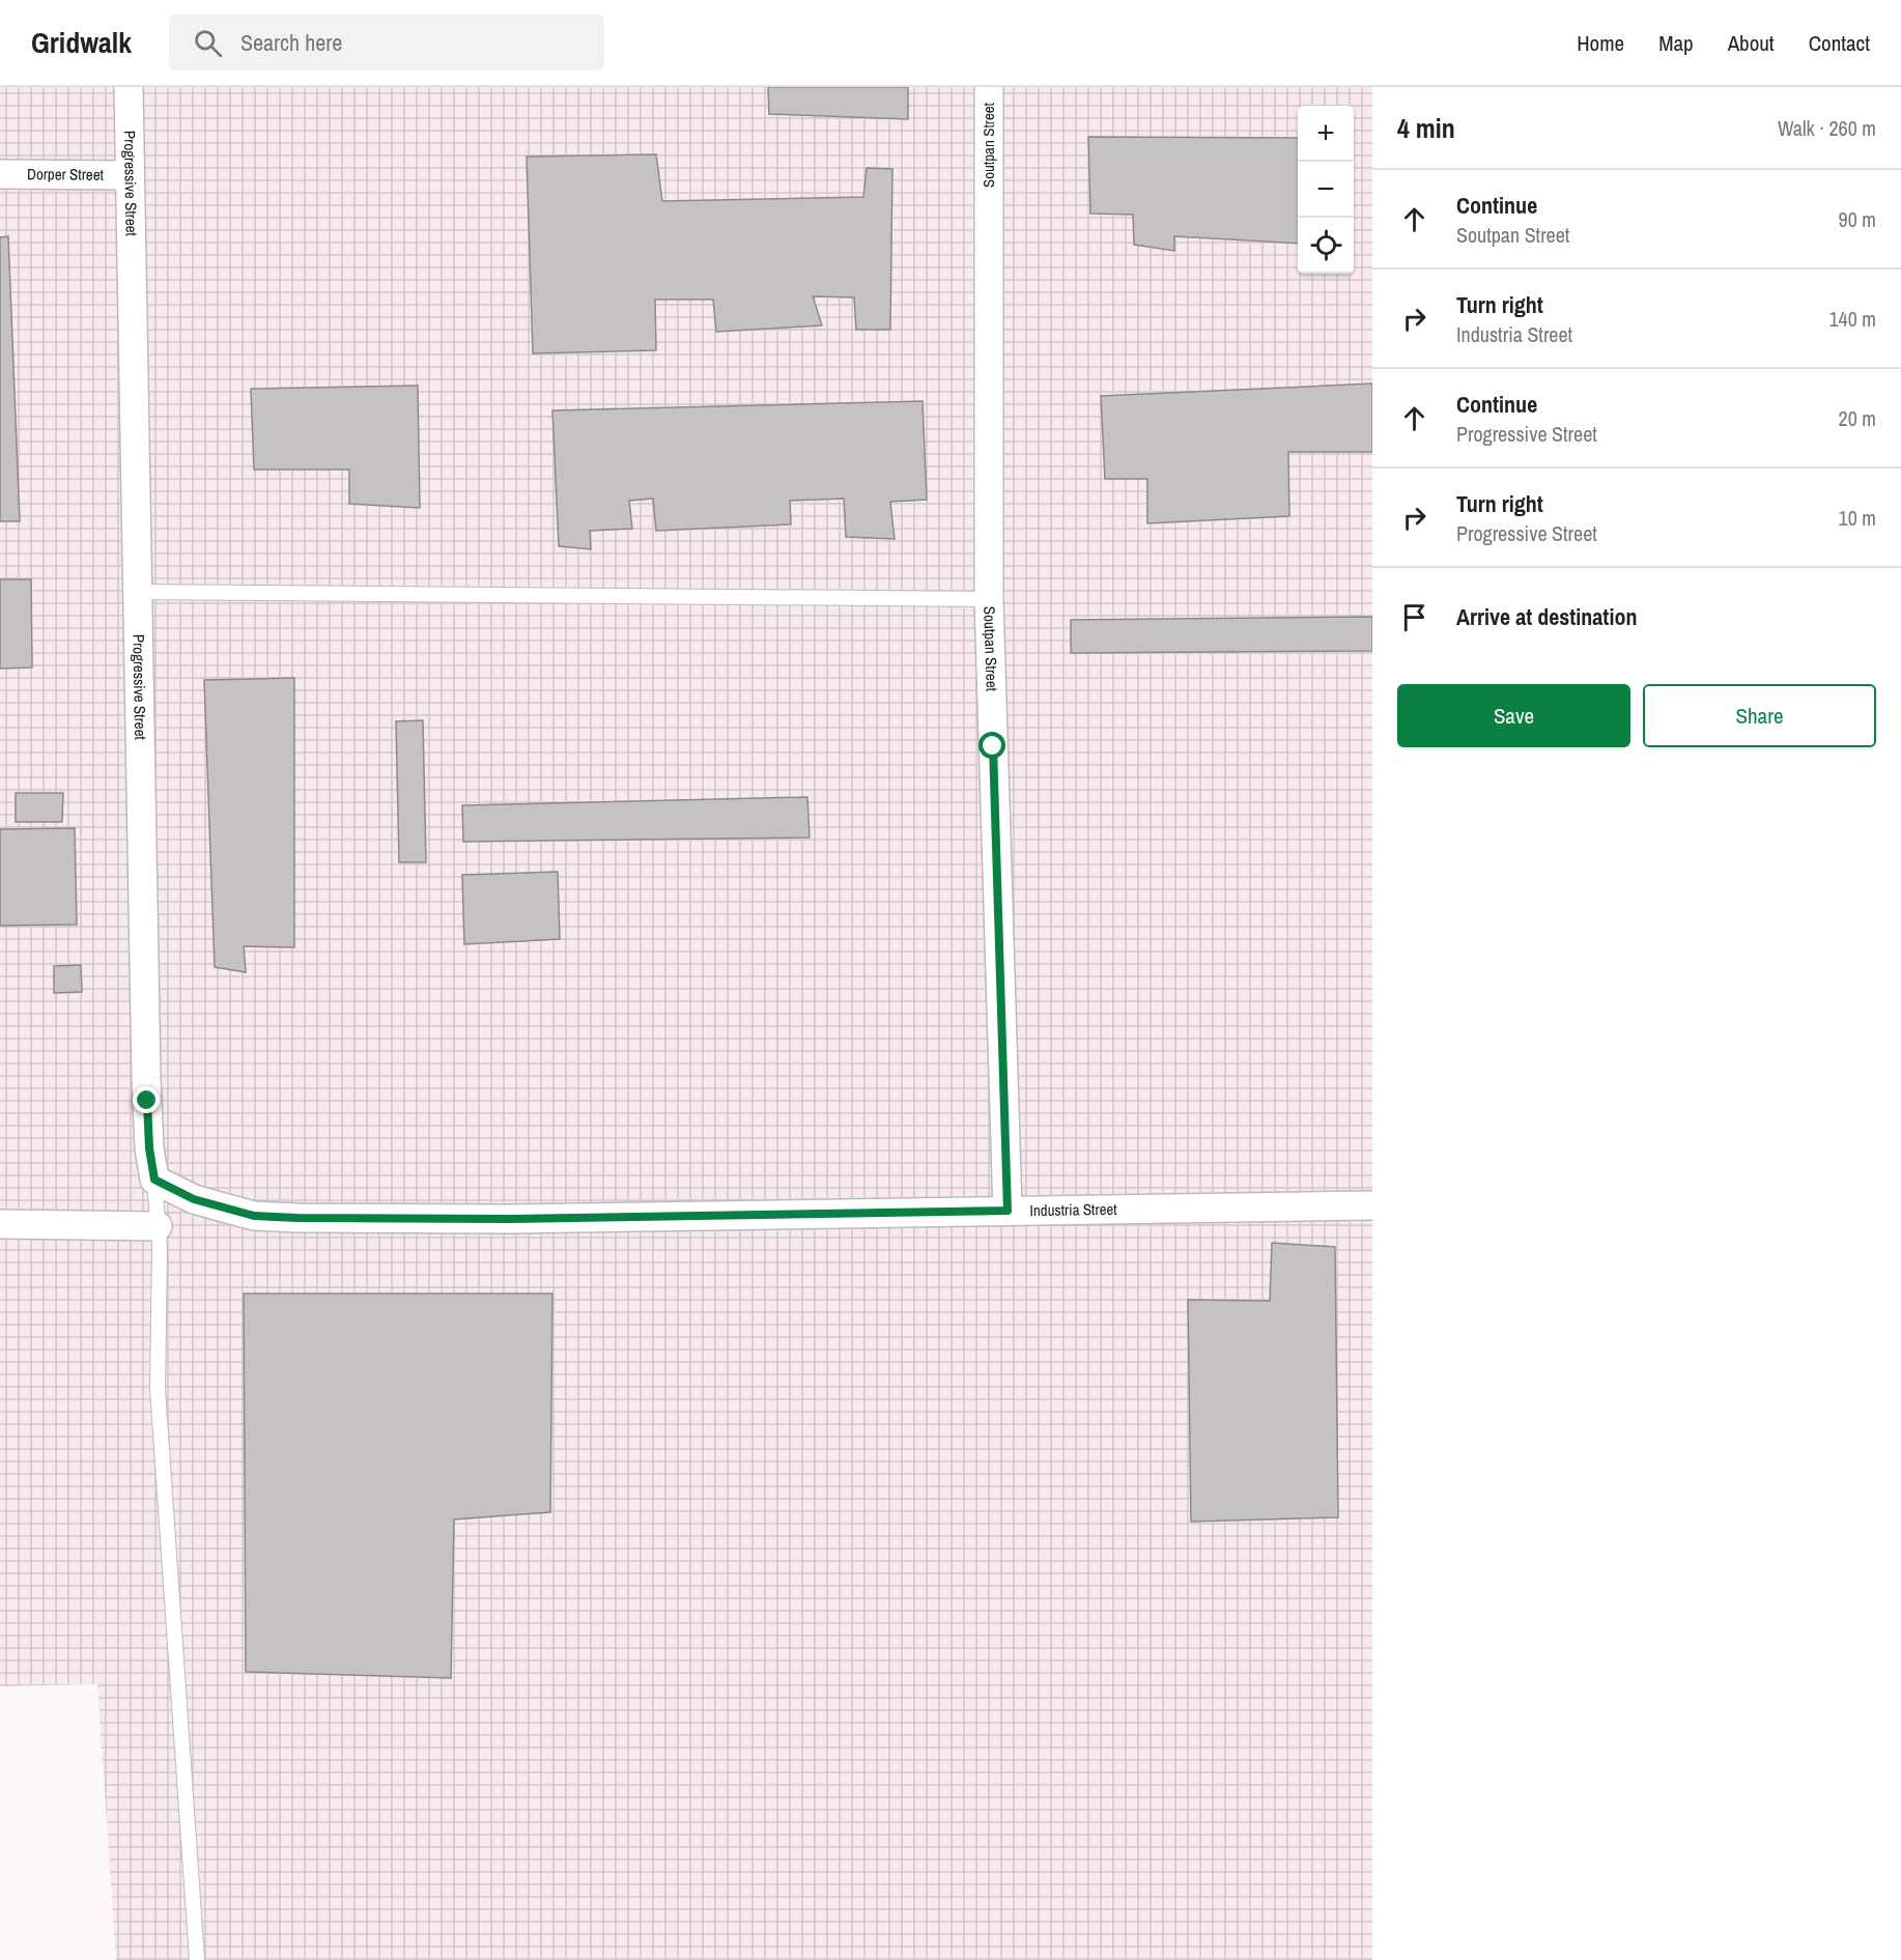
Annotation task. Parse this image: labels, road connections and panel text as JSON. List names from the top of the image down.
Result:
{
  "streets": {
    "street": [
      "Soutpan Street",
      "Dorper Street",
      "Progressive Street",
      "Industria Street"
    ]
  },
  "crossings": [
    ["Soutpan Street", "Industria Street"],
    ["Dorper Street", "Progressive Street"],
    ["Progressive Street", "Industria Street"]
  ],
  "page": {
    "header": "Gridwalk",
    "search": "Search here",
    "nav": [
      "Home",
      "Map",
      "About",
      "Contact"
    ],
    "heading": ["4 min", "Walk · 260 m"],
    "map_buttons": ["+", "−"],
    "list": [
      ["Continue", "Soutpan Street", "90 m"],
      ["Turn right", "Industria Street", "140 m"],
      ["Continue", "Progressive Street", "20 m"],
      ["Turn right", "Progressive Street", "10 m"],
      "Arrive at destination"
    ],
    "buttons": ["Save", "Share"]
  }
}
